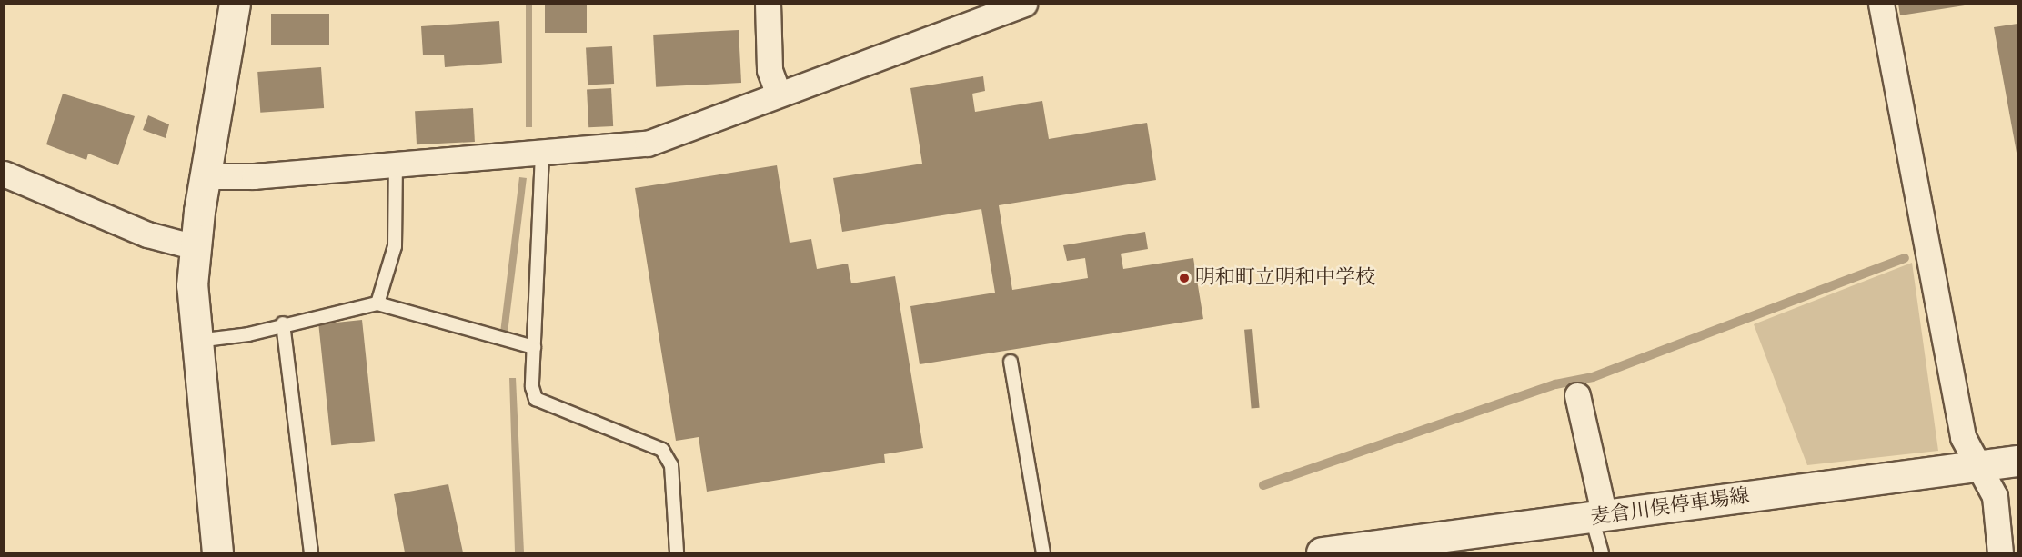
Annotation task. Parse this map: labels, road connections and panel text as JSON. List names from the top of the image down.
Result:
{
  "streets": {
    "main road": ["麦倉川俣停車場線"]
  },
  "places": ["明和町立明和中学校"]
}
